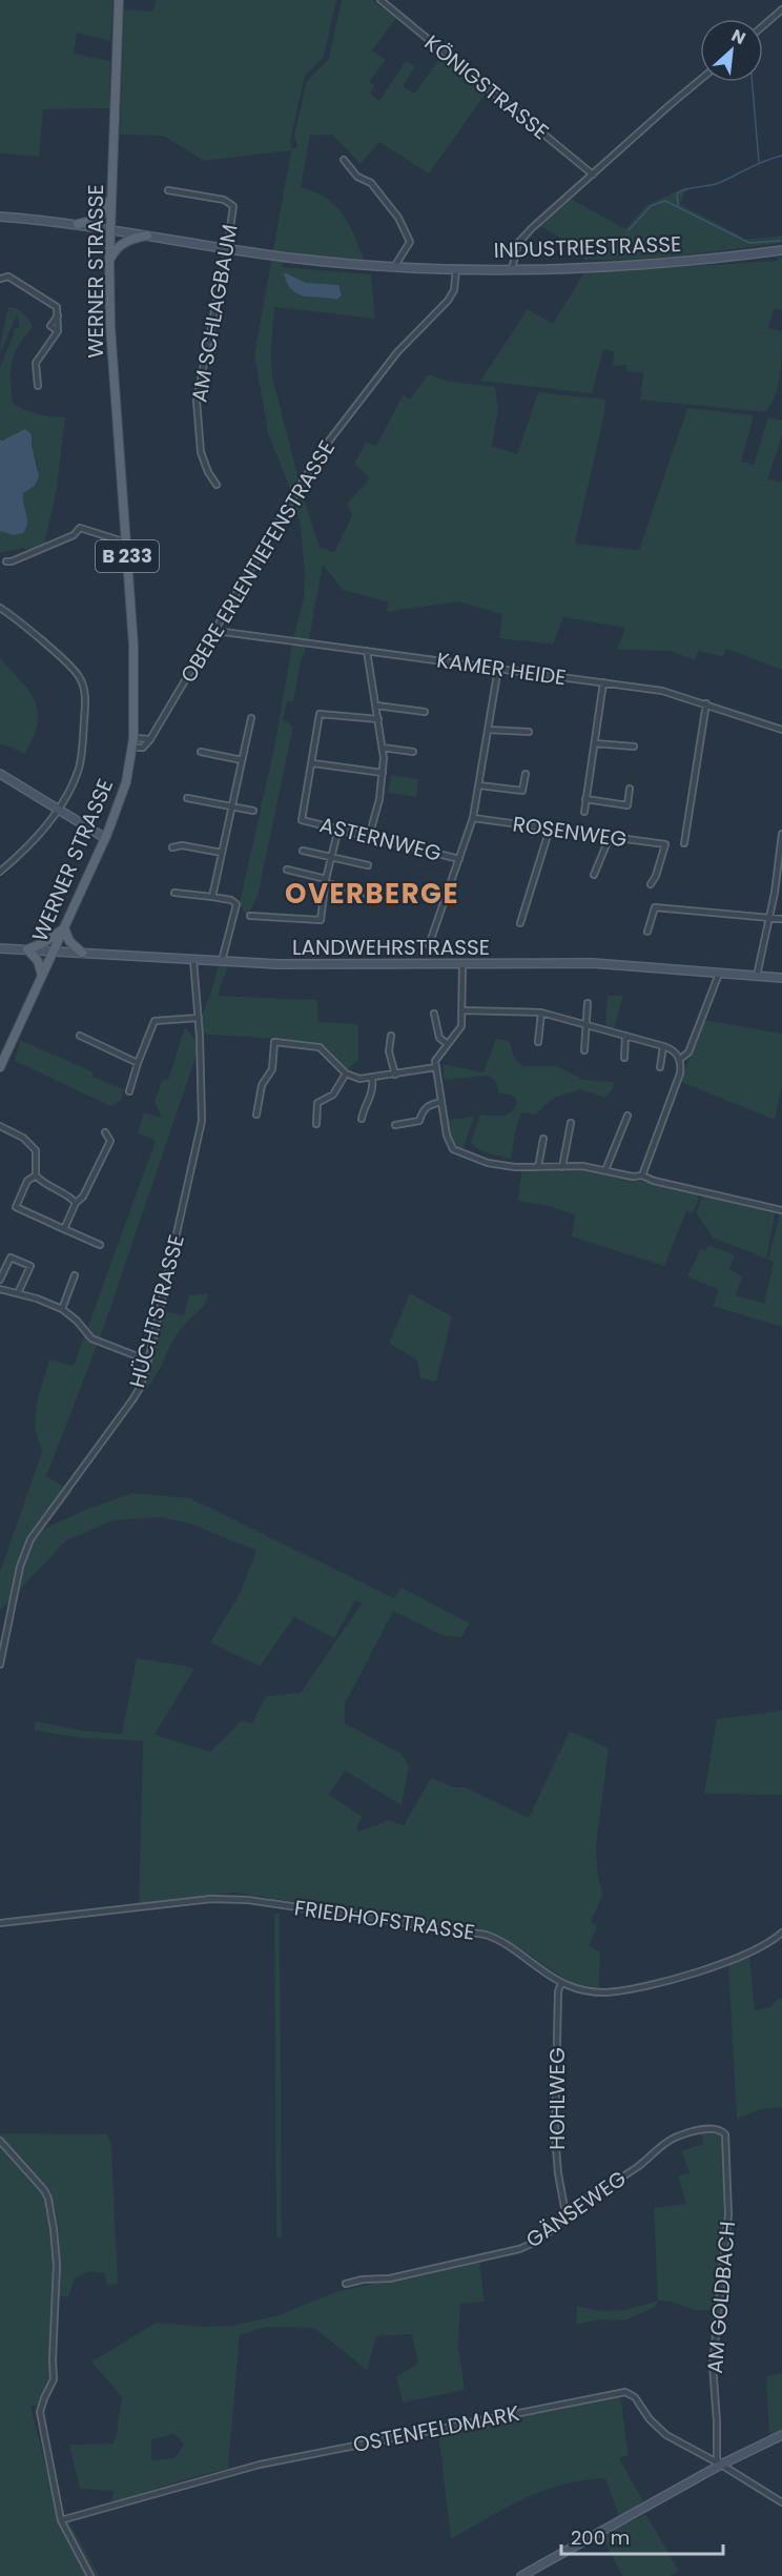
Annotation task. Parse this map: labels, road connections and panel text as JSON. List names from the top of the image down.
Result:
{
  "streets": {
    "main road": [
      "INDUSTRIESTRASSE",
      "WERNER STRASSE",
      "B 233",
      "LANDWEHRSTRASSE"
    ],
    "street": [
      "KÖNIGSTRASSE",
      "AM SCHLAGBAUM",
      "OBERE ERLENTIEFENSTRASSE",
      "KAMER HEIDE",
      "ROSENWEG",
      "ASTERNWEG",
      "HÜCHTSTRASSE",
      "FRIEDHOFSTRASSE",
      "HOHLWEG",
      "GÄNSEWEG",
      "AM GOLDBACH",
      "OSTENFELDMARK"
    ]
  },
  "crossings": [
    ["INDUSTRIESTRASSE", "WERNER STRASSE"],
    ["INDUSTRIESTRASSE", "AM SCHLAGBAUM"],
    ["INDUSTRIESTRASSE", "OBERE ERLENTIEFENSTRASSE"],
    ["WERNER STRASSE", "LANDWEHRSTRASSE"],
    ["OBERE ERLENTIEFENSTRASSE", "KAMER HEIDE"],
    ["LANDWEHRSTRASSE", "HÜCHTSTRASSE"],
    ["FRIEDHOFSTRASSE", "HOHLWEG"],
    ["HOHLWEG", "GÄNSEWEG"],
    ["GÄNSEWEG", "AM GOLDBACH"],
    ["AM GOLDBACH", "OSTENFELDMARK"]
  ],
  "districts": ["OVERBERGE"],
  "scale_bar": "200 m",
  "north": "top right"
}
